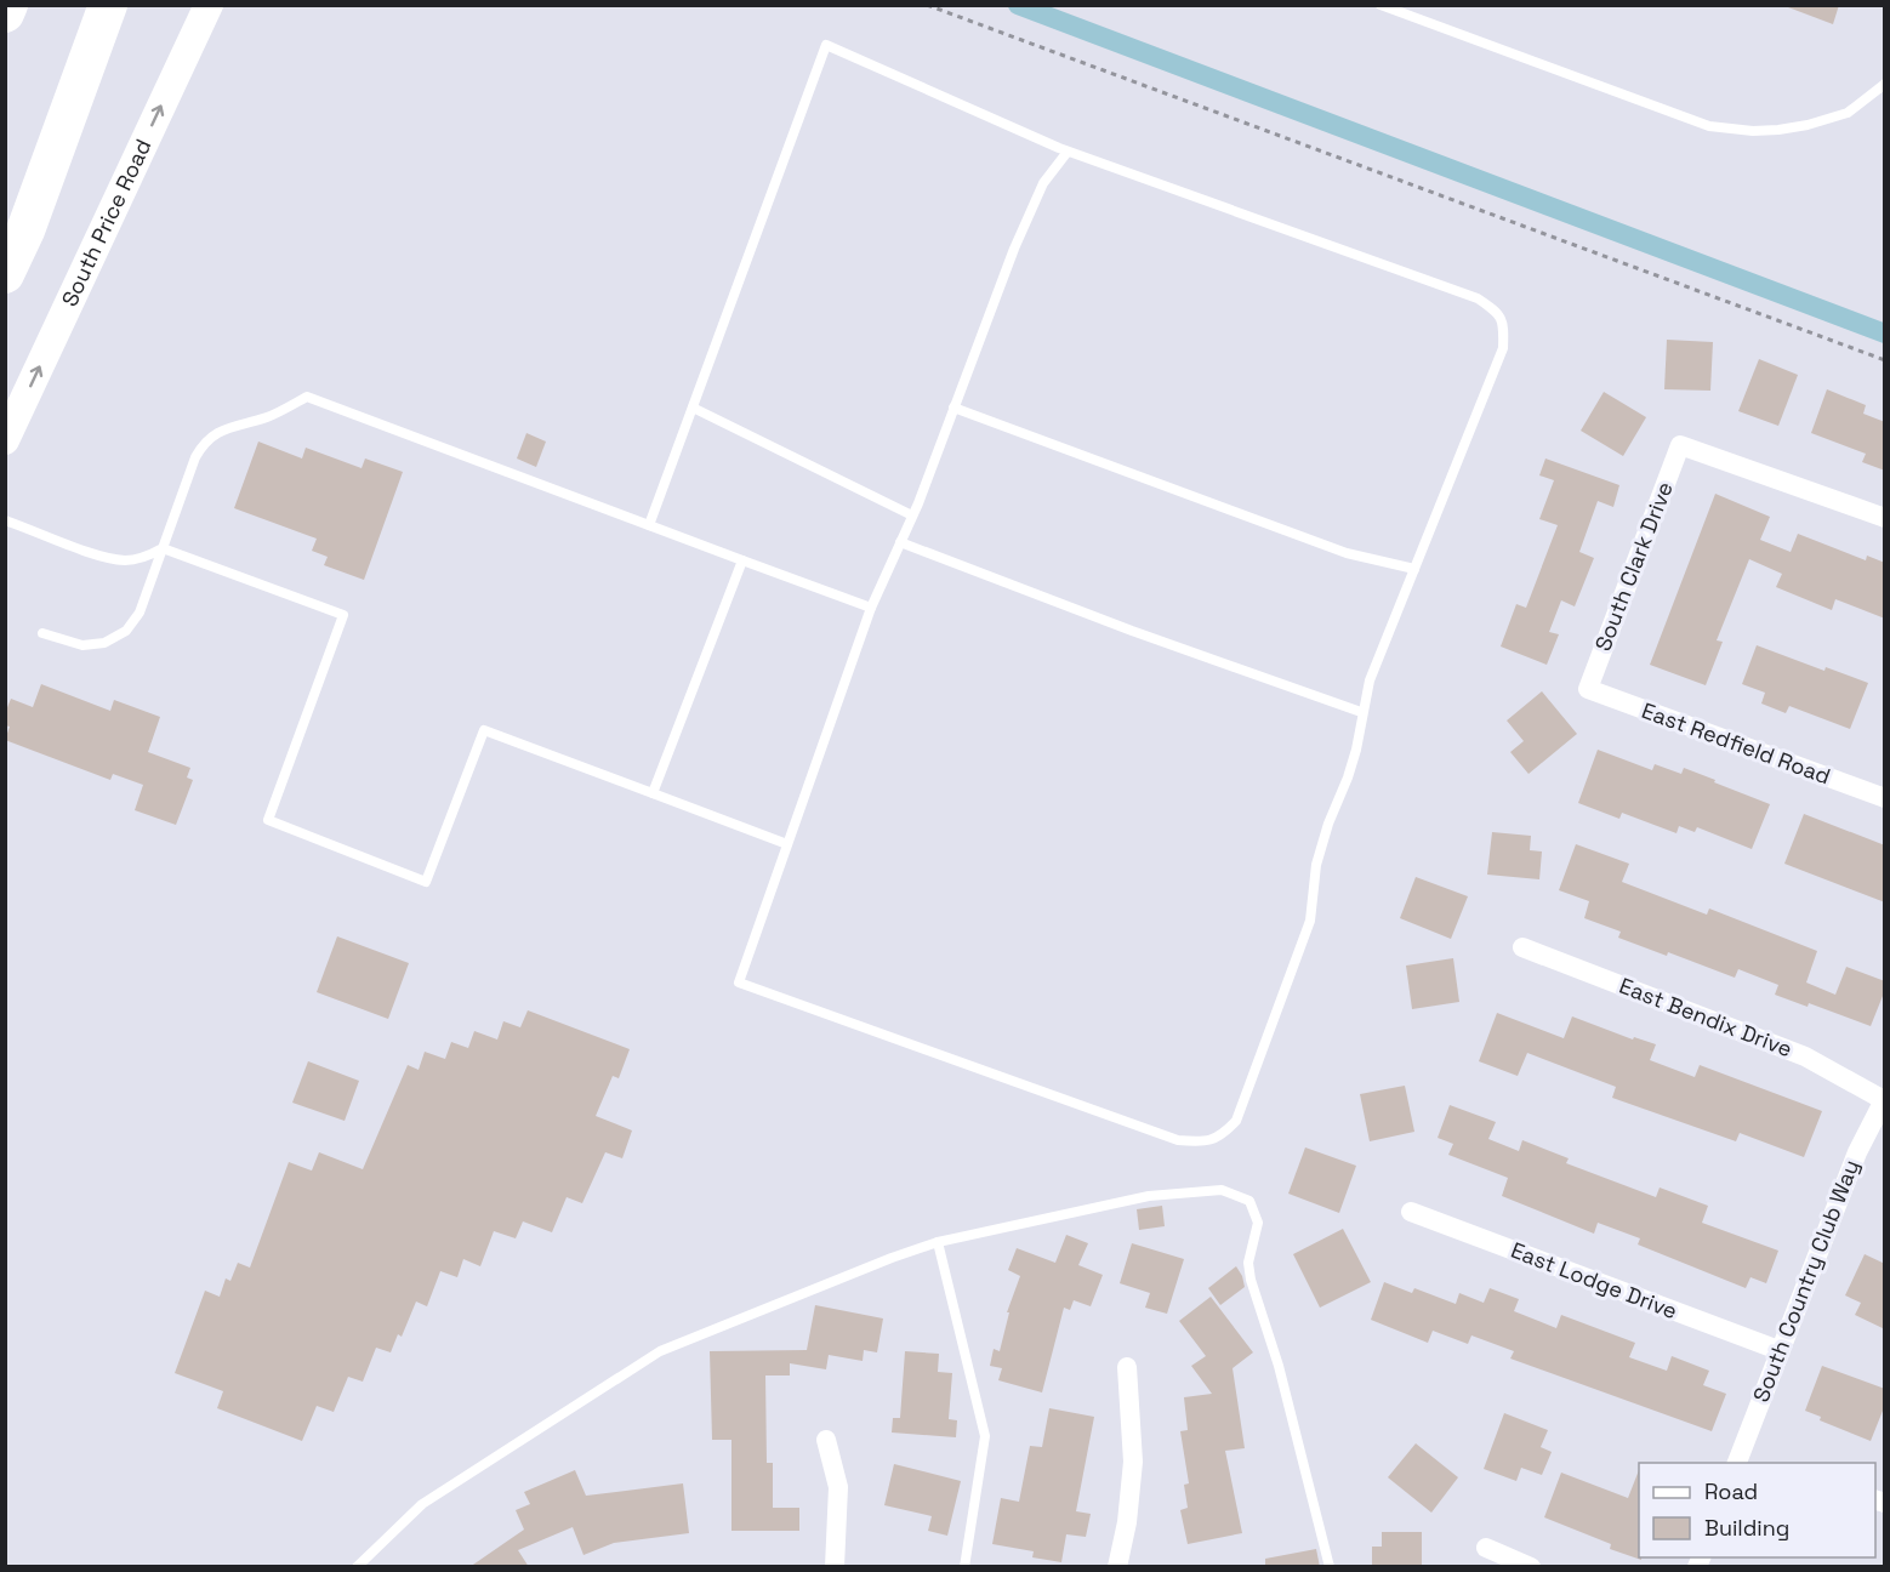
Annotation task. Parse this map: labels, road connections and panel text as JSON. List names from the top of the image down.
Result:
{
  "streets": {
    "main road": ["South Price Road"],
    "street": [
      "South Clark Drive",
      "East Redfield Road",
      "East Bendix Drive",
      "East Lodge Drive",
      "South Country Club Way"
    ]
  },
  "crossings": [
    ["South Clark Drive", "East Redfield Road"],
    ["East Bendix Drive", "South Country Club Way"],
    ["East Lodge Drive", "South Country Club Way"]
  ],
  "one_way": ["South Price Road"],
  "legend": ["Road", "Building"]
}
